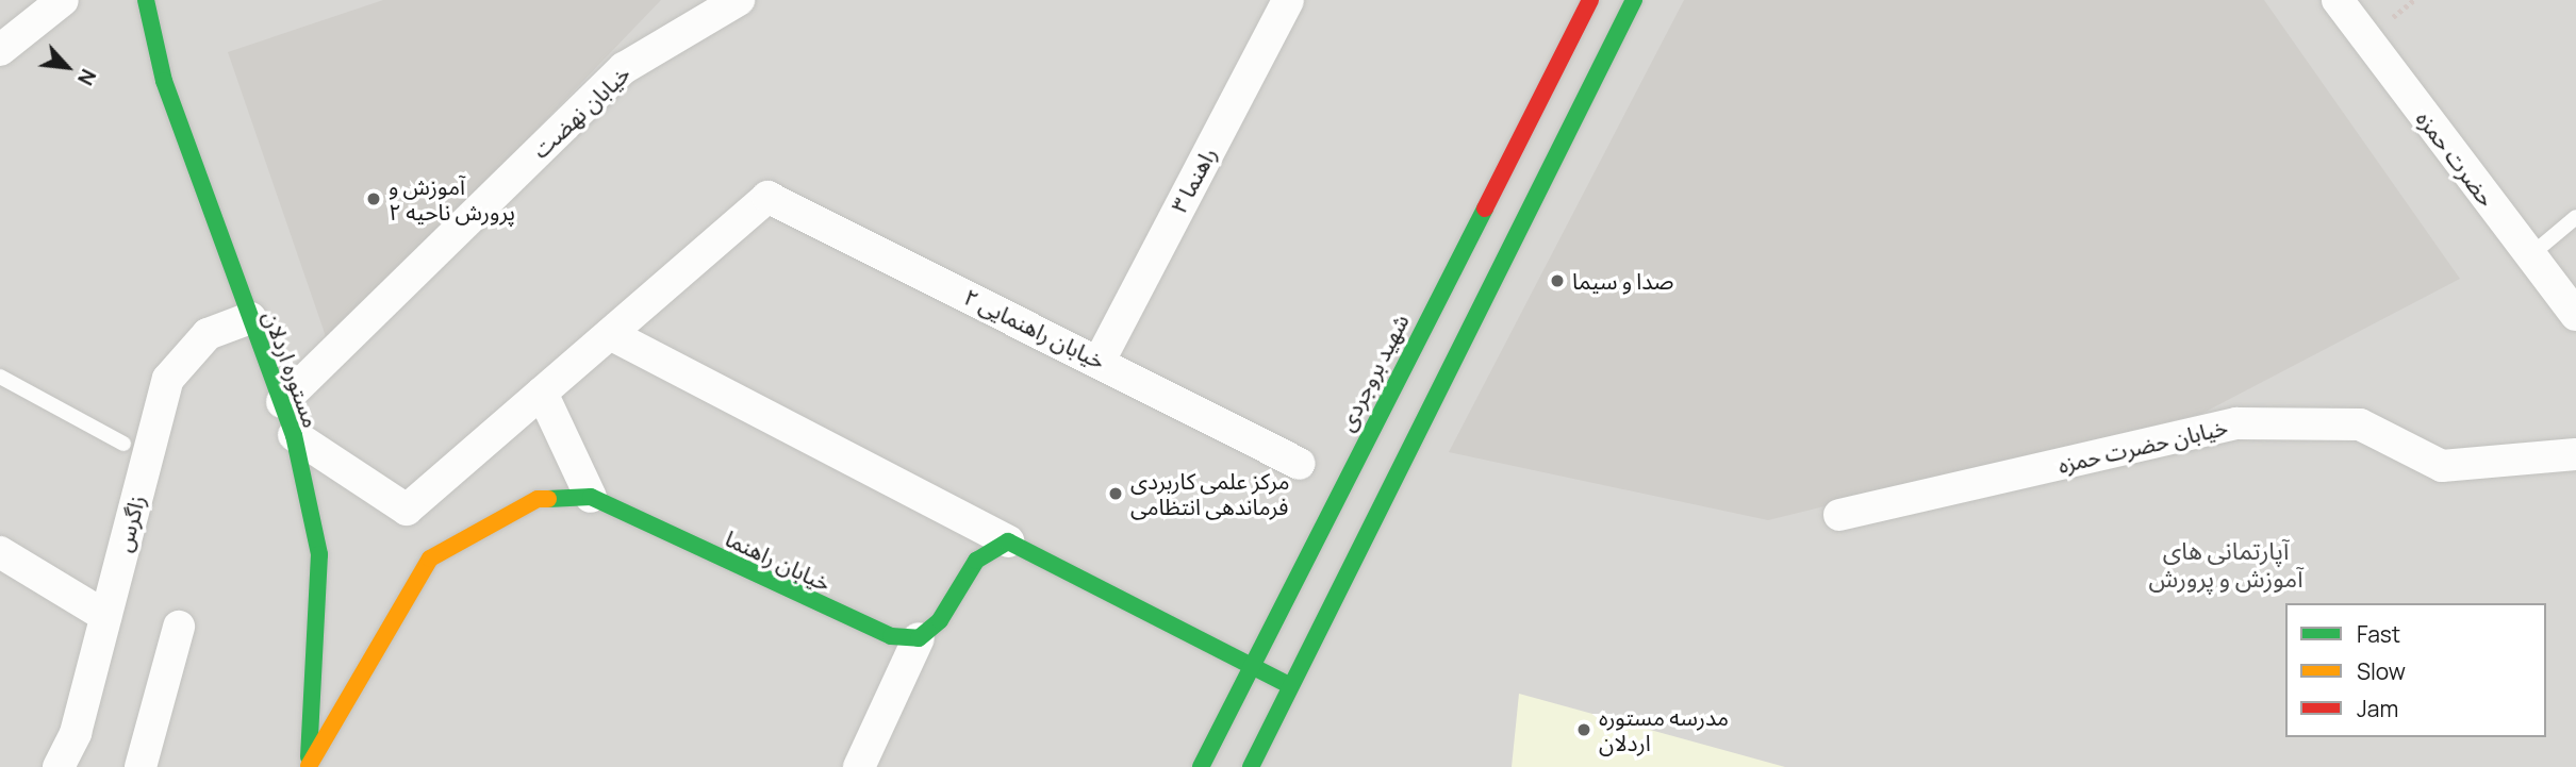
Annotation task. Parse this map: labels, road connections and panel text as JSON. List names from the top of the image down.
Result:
{
  "streets": {
    "street": [
      "خیابان نهضت",
      "حضرت حمزه",
      "راهنما ۳",
      "خیابان راهنمایی ۲",
      "مستوره اردلان",
      "شهید بروجردی",
      "خیابان حضرت حمزه",
      "زاگرس",
      "خیابان راهنما"
    ]
  },
  "crossings": [
    ["خیابان نهضت", "مستوره اردلان"],
    ["راهنما ۳", "خیابان راهنمایی ۲"],
    ["مستوره اردلان", "زاگرس"],
    ["مستوره اردلان", "خیابان راهنما"]
  ],
  "districts": ["آپارتمانی های آموزش و پرورش"],
  "places": [
    "آموزش و پرورش ناحیه ۲",
    "صدا و سیما",
    "مرکز علمی کاربردی فرماندهی انتظامی",
    "مدرسه مستوره اردلان"
  ],
  "legend": ["Fast", "Slow", "Jam"],
  "north": "bottom right"
}
